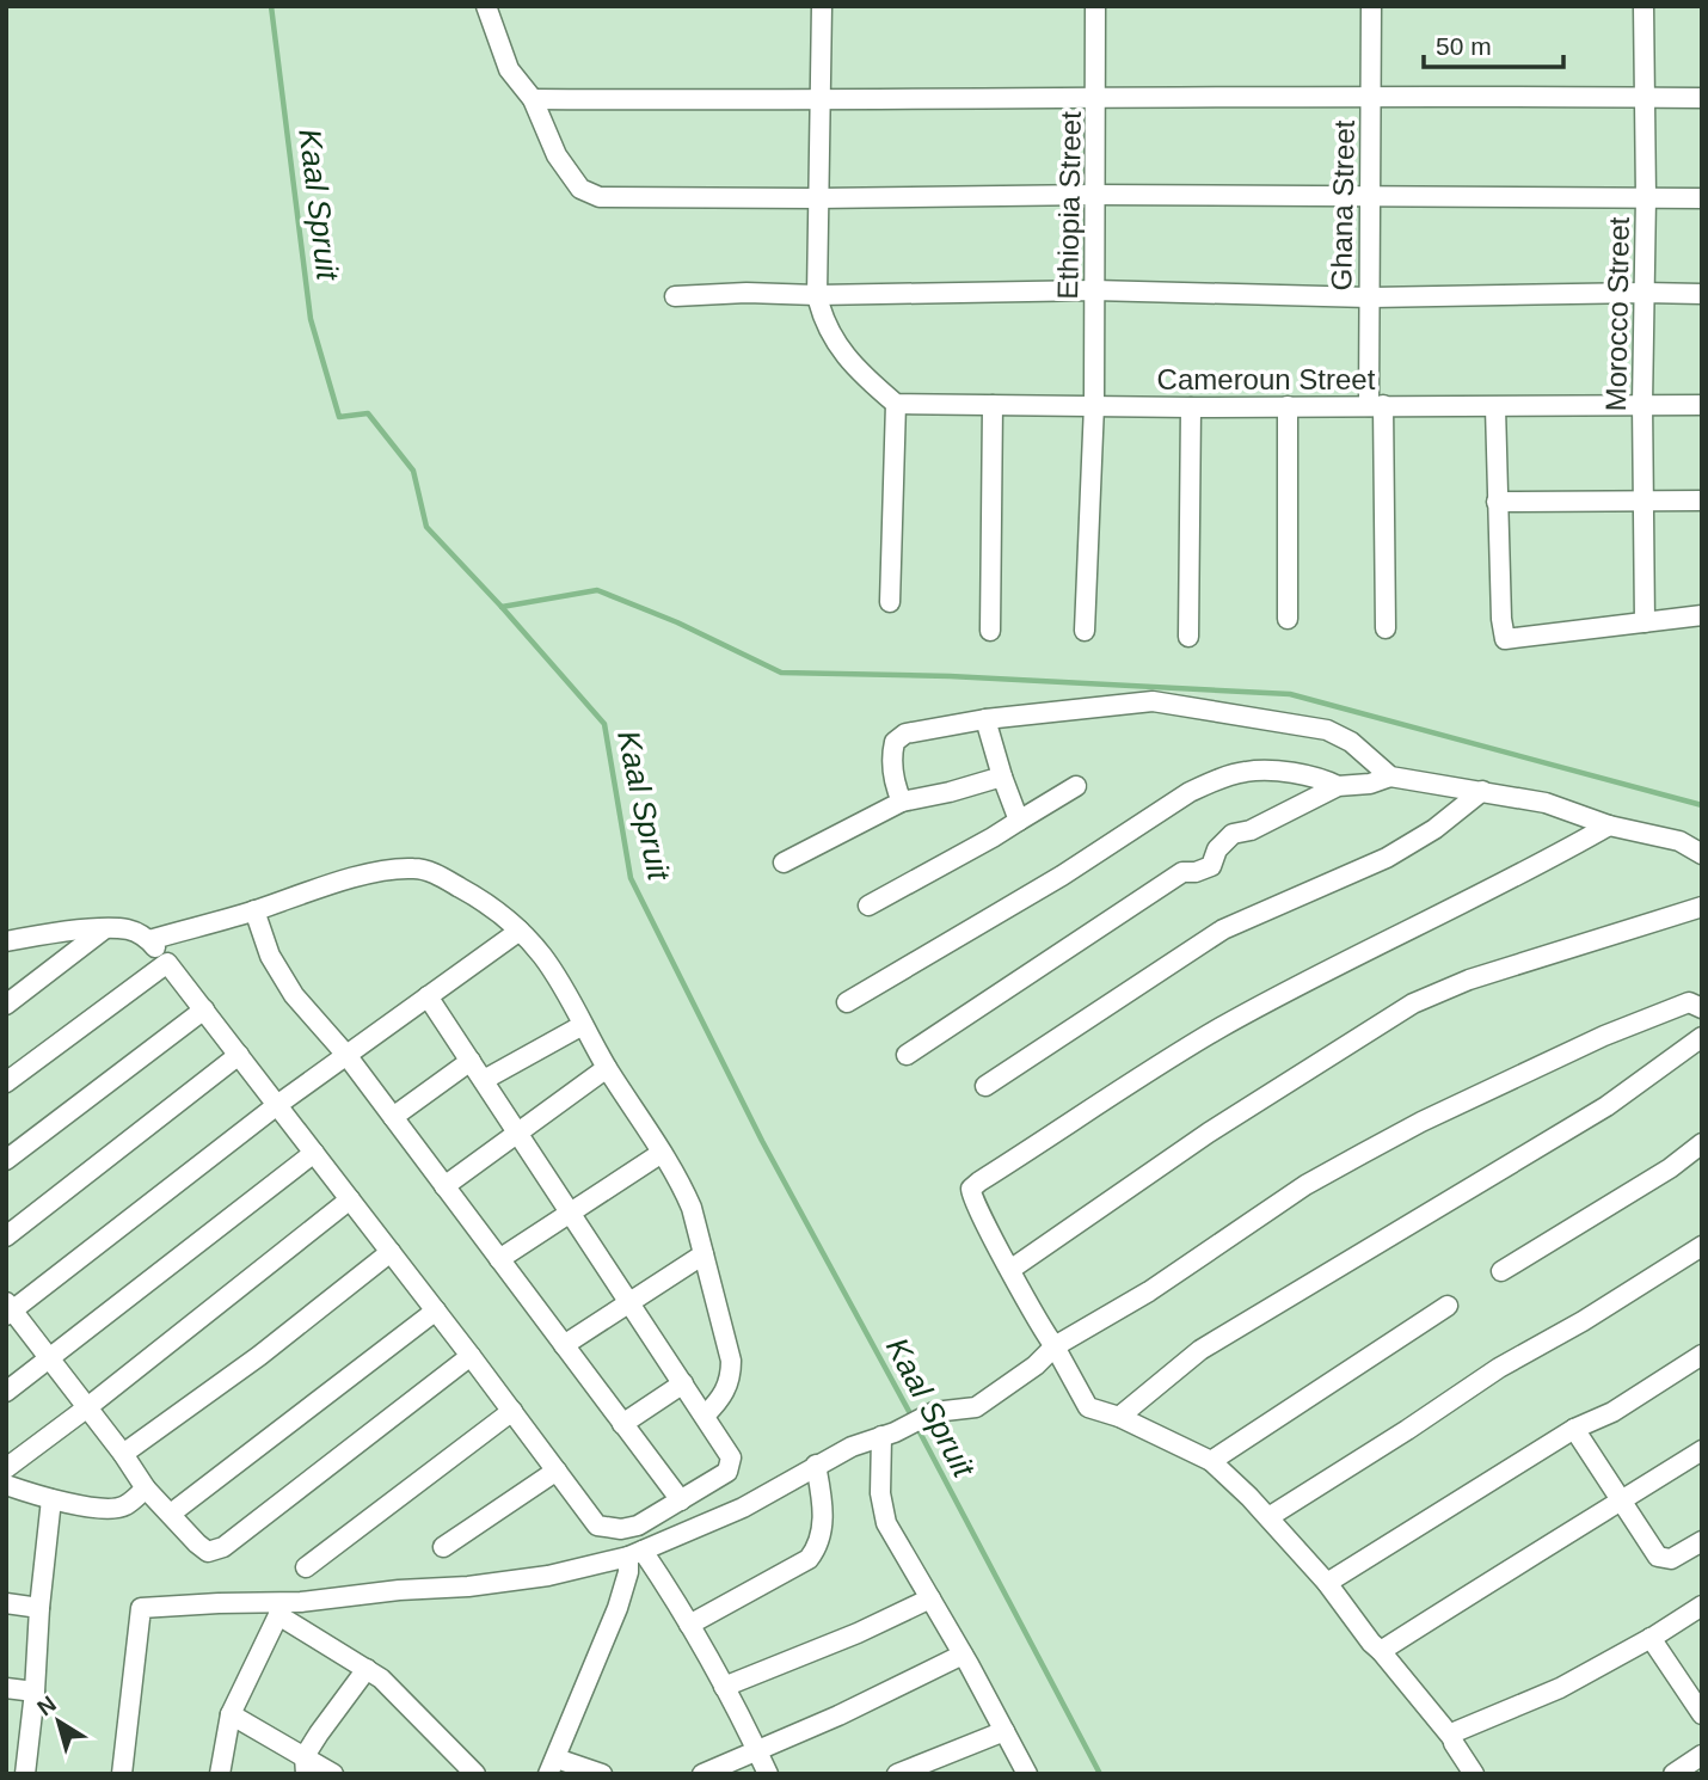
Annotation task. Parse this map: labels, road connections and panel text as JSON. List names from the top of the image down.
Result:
{
  "streets": {
    "street": [
      "Ethiopia Street",
      "Ghana Street",
      "Morocco Street",
      "Cameroun Street"
    ]
  },
  "crossings": [
    ["Ethiopia Street", "Cameroun Street"],
    ["Ghana Street", "Cameroun Street"],
    ["Morocco Street", "Cameroun Street"]
  ],
  "water": ["Kaal Spruit"],
  "scale_bar": "50 m",
  "north": "top left"
}
